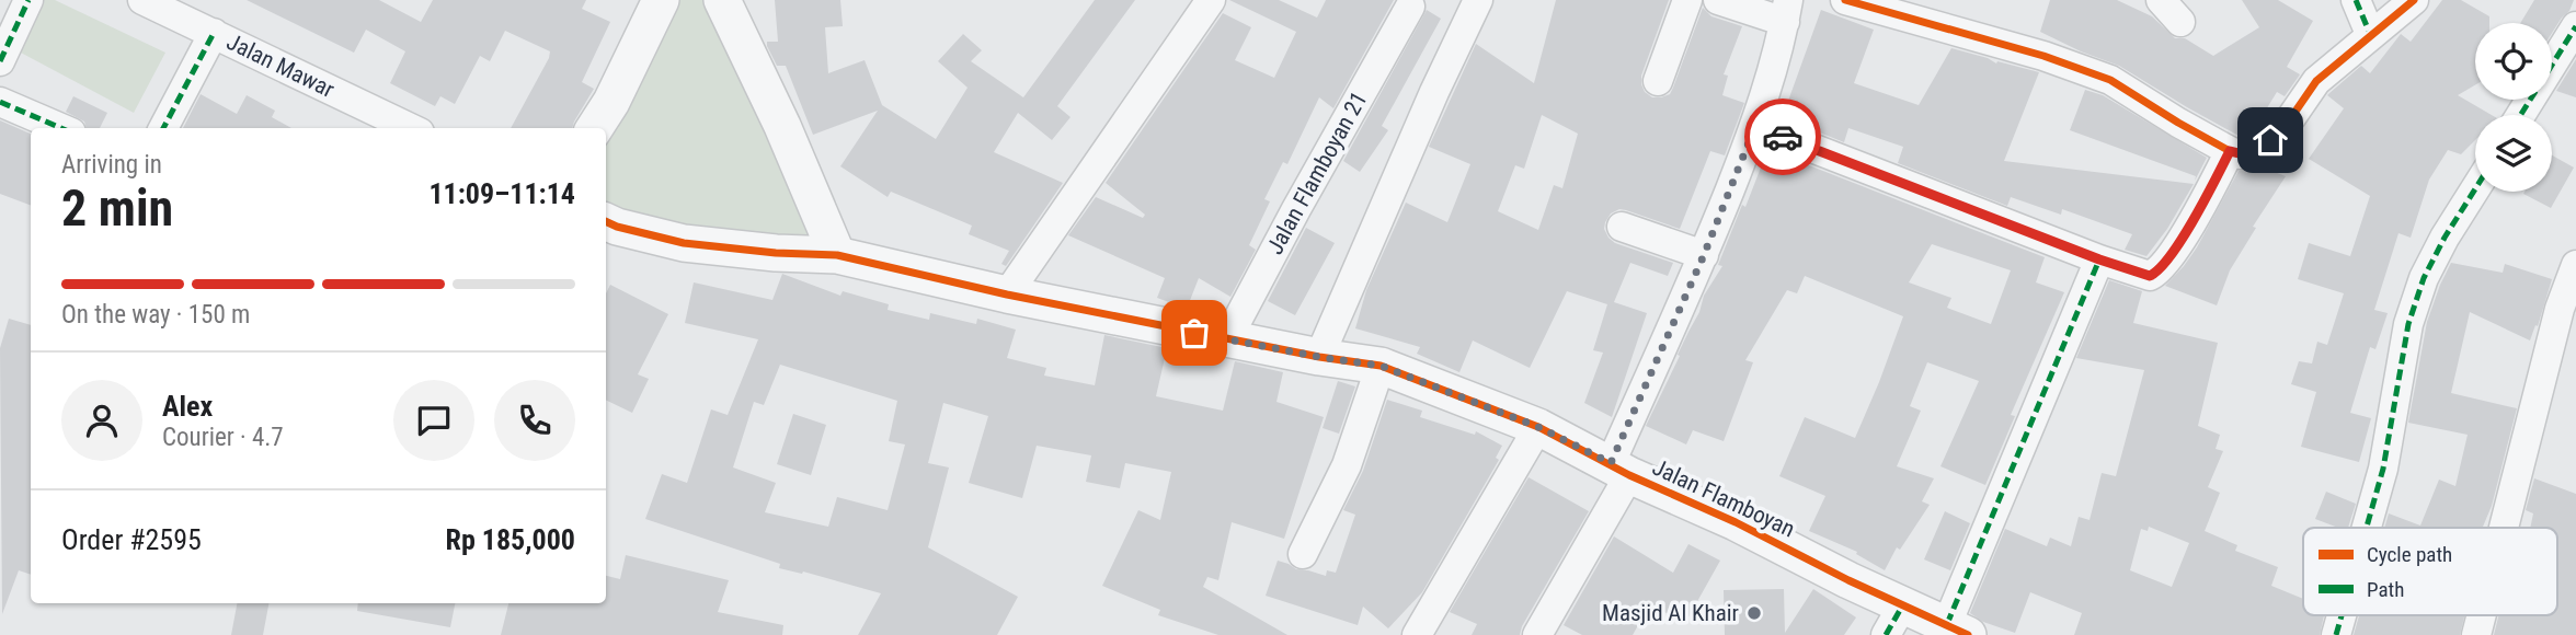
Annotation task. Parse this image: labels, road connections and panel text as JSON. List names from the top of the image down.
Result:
{
  "streets": {
    "street": ["Jalan Mawar", "Jalan Flamboyan 21", "Jalan Flamboyan"]
  },
  "crossings": [
    ["Jalan Flamboyan 21", "Jalan Flamboyan"]
  ],
  "places": ["Masjid Al Khair"],
  "legend": ["Cycle path", "Path"],
  "page": {
    "heading": ["2 min", "Arriving in", "11:09–11:14"],
    "panel": [
      "Alex",
      "Courier · 4.7",
      "Order #2595",
      "Rp 185,000"
    ],
    "bar": "On the way · 150 m"
  }
}
